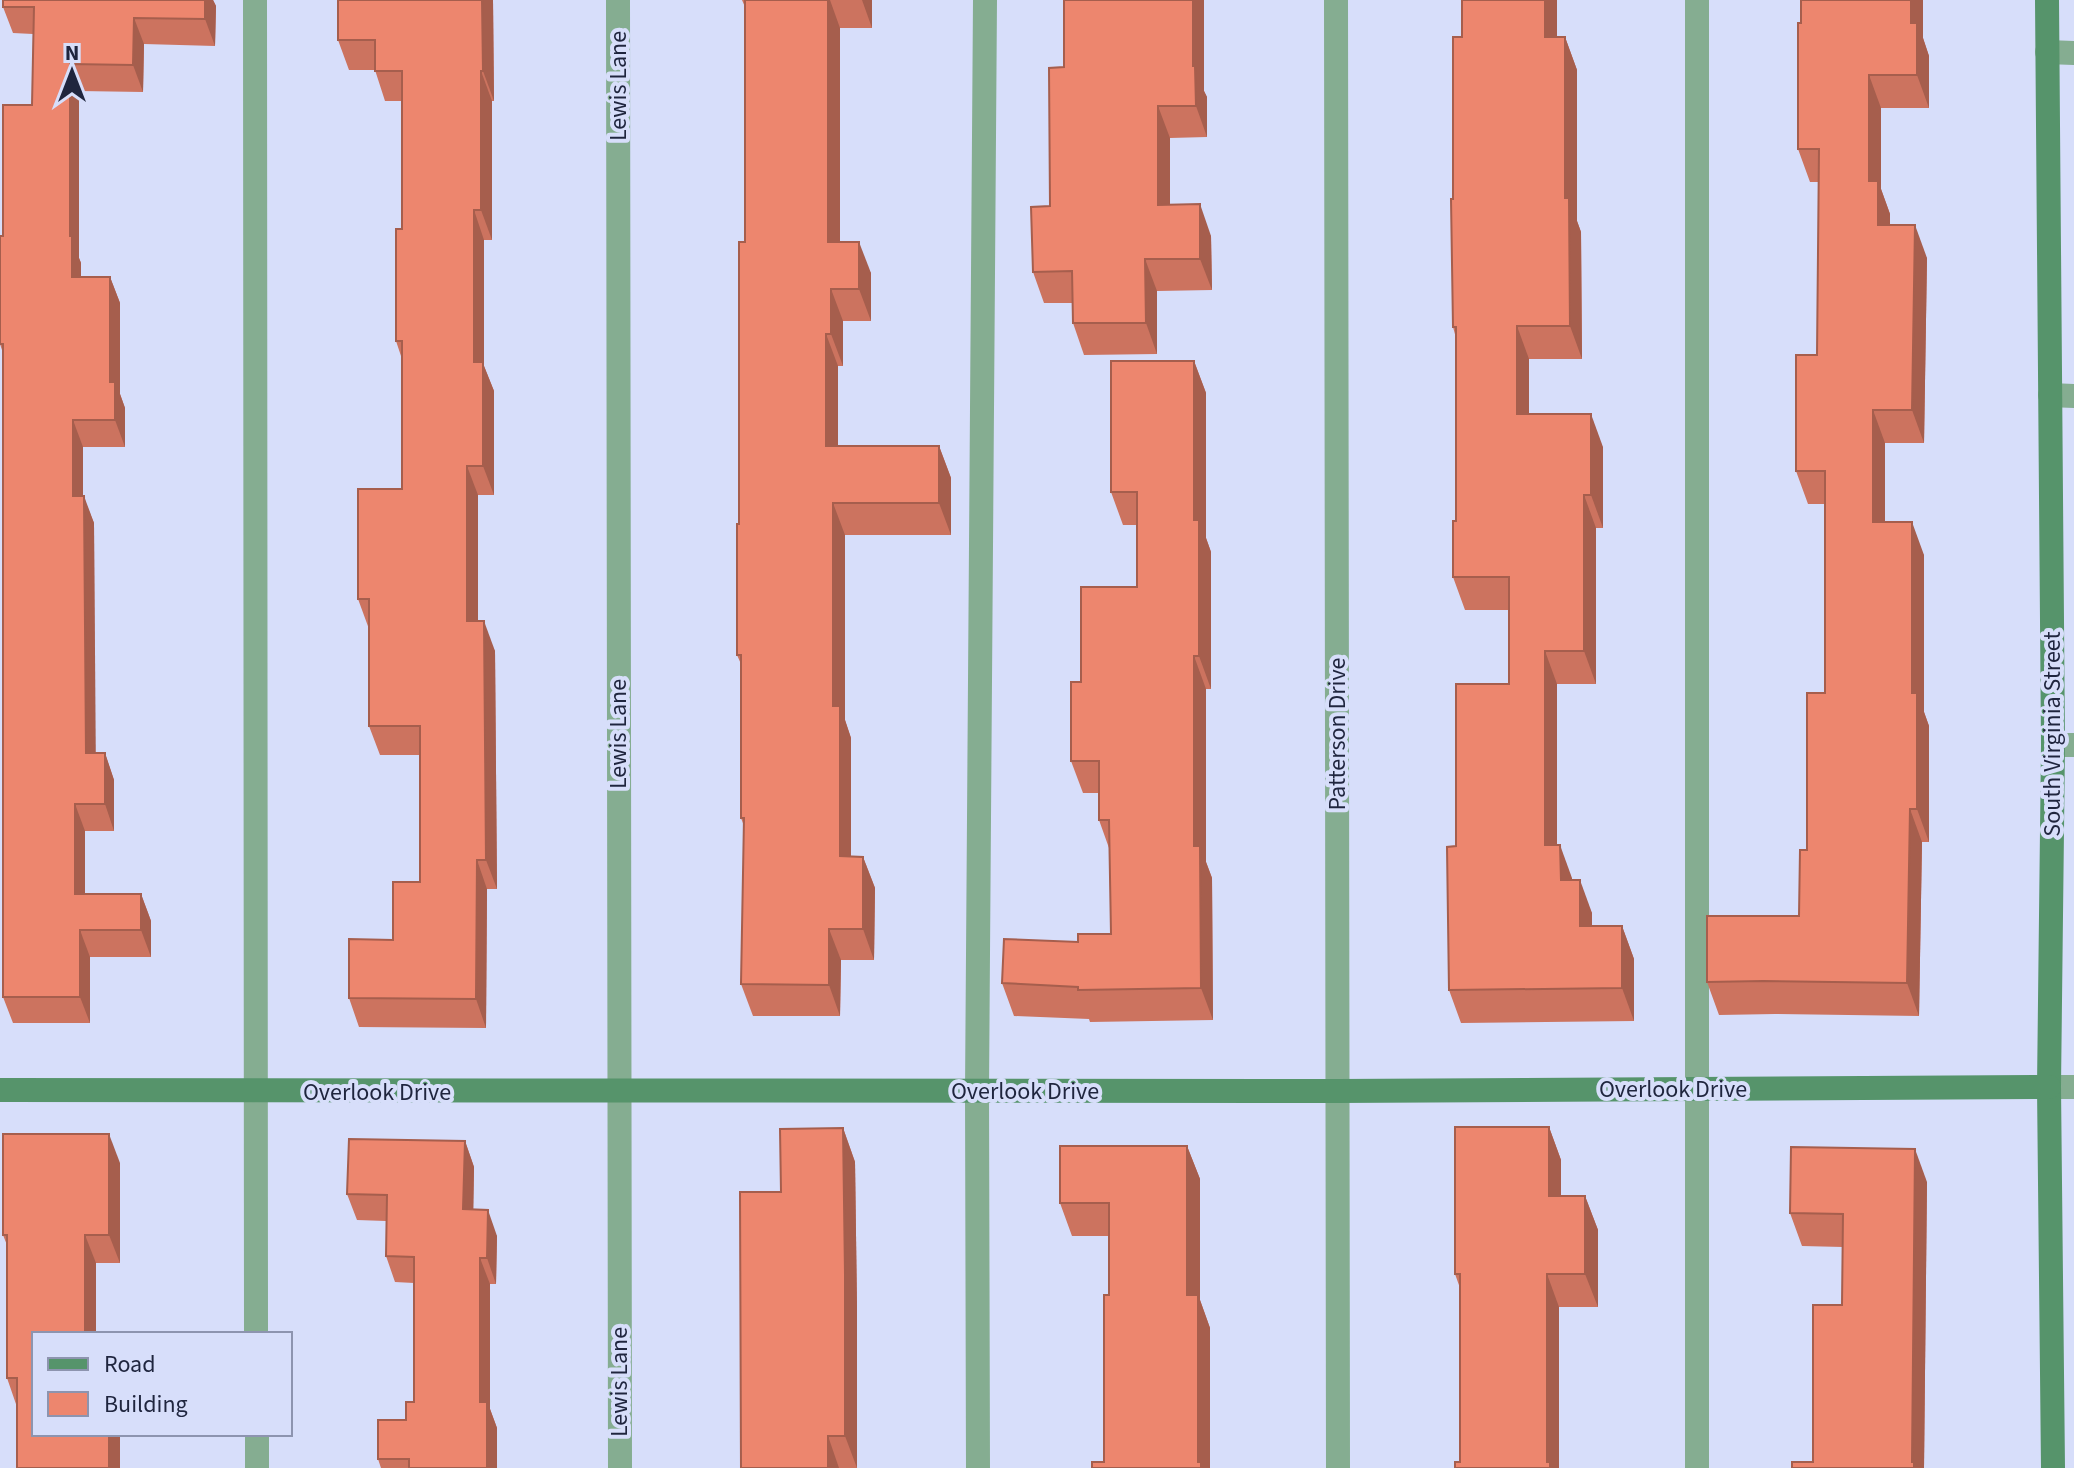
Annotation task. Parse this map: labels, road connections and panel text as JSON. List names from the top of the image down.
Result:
{
  "streets": {
    "street": [
      "Lewis Lane",
      "Patterson Drive",
      "South Virginia Street",
      "Overlook Drive"
    ]
  },
  "crossings": [
    ["Lewis Lane", "Overlook Drive"],
    ["Patterson Drive", "Overlook Drive"],
    ["South Virginia Street", "Overlook Drive"]
  ],
  "legend": ["Road", "Building"],
  "north": "top"
}
